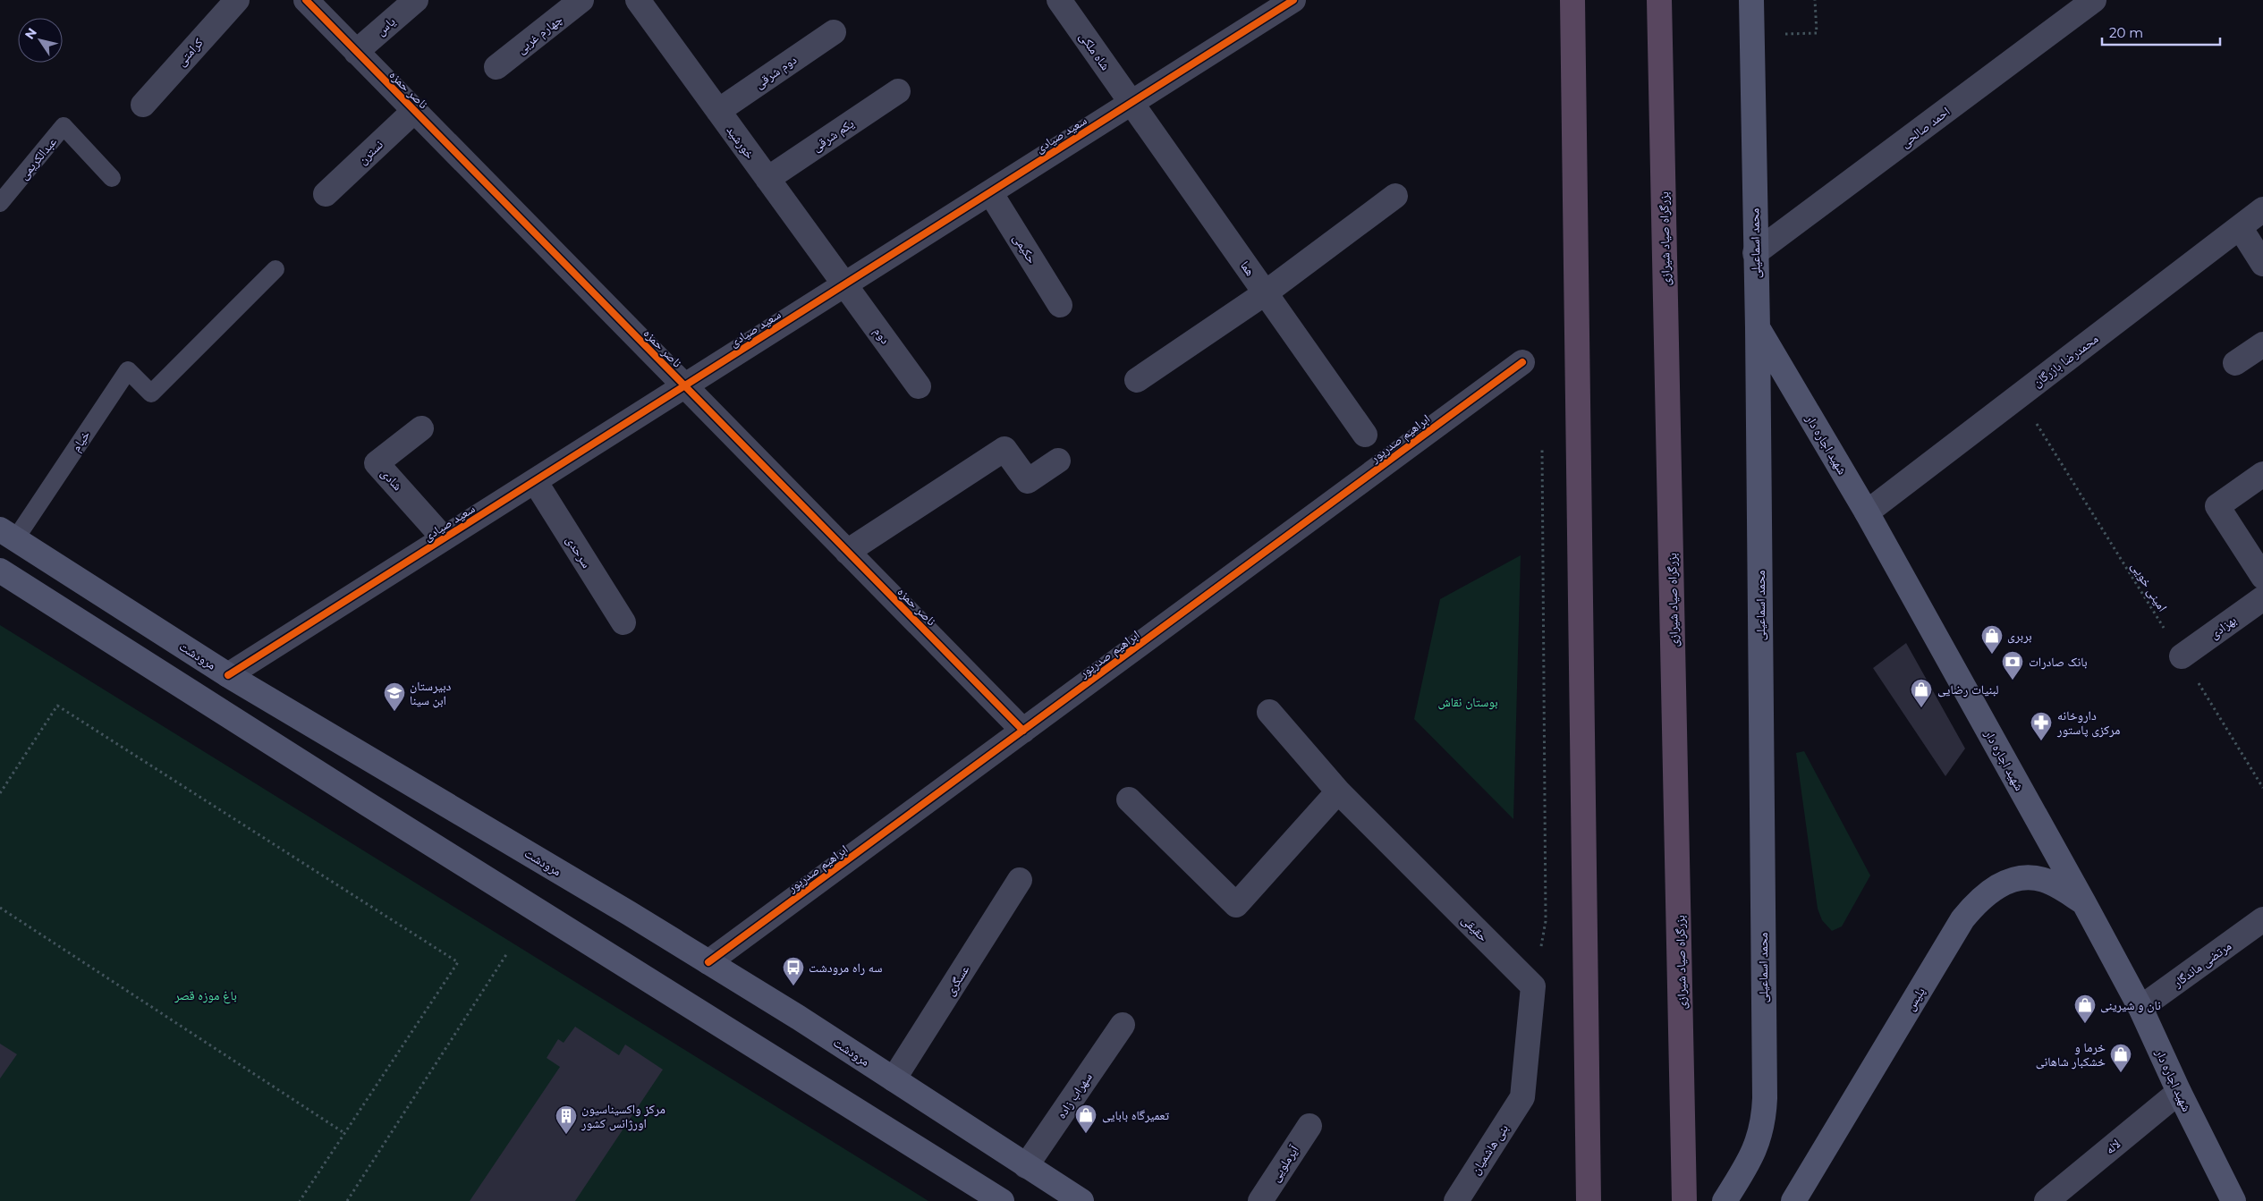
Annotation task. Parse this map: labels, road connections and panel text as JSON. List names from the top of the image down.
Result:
{
  "streets": {
    "highway": ["بزرگراه صیاد شیرازی"],
    "main road": [
      "محمد اسماعیلی",
      "شهید اجاره دار",
      "مرودشت",
      "پلیس"
    ],
    "street": [
      "یاس",
      "چهارم غربی",
      "شاه ملکی",
      "کرامتی",
      "دوم شرقی",
      "ناصر حمزه",
      "احمد صالحی",
      "سعید صیادی",
      "یکم شرقی",
      "خورشید",
      "نسترن",
      "حکیمی",
      "هما",
      "دوم",
      "محمدرضا بازرگان",
      "ابراهیم صدرپور",
      "شادی",
      "سرحدی",
      "بهزادی",
      "حقیقی",
      "مرتضی ماندگار",
      "عسگری",
      "سهراب زاده",
      "لاله",
      "بنی هاشمیان",
      "آیرملویی"
    ],
    "lane": ["عبدالکریمی", "خیام"],
    "path": ["امینی خویی"]
  },
  "crossings": [
    ["یاس", "ناصر حمزه"],
    ["شاه ملکی", "سعید صیادی"],
    ["شاه ملکی", "هما"],
    ["دوم شرقی", "خورشید"],
    ["ناصر حمزه", "سعید صیادی"],
    ["ناصر حمزه", "نسترن"],
    ["ناصر حمزه", "ابراهیم صدرپور"],
    ["احمد صالحی", "محمد اسماعیلی"],
    ["سعید صیادی", "خورشید"],
    ["سعید صیادی", "حکیمی"],
    ["سعید صیادی", "هما"],
    ["سعید صیادی", "دوم"],
    ["سعید صیادی", "شادی"],
    ["سعید صیادی", "سرحدی"],
    ["سعید صیادی", "مرودشت"],
    ["یکم شرقی", "خورشید"],
    ["خورشید", "دوم"],
    ["محمد اسماعیلی", "شهید اجاره دار"],
    ["محمدرضا بازرگان", "شهید اجاره دار"],
    ["محمدرضا بازرگان", "امینی خویی"],
    ["ابراهیم صدرپور", "مرودشت"],
    ["خیام", "مرودشت"],
    ["شهید اجاره دار", "مرتضی ماندگار"],
    ["شهید اجاره دار", "پلیس"],
    ["شهید اجاره دار", "لاله"],
    ["امینی خویی", "بهزادی"],
    ["مرودشت", "عسگری"],
    ["مرودشت", "سهراب زاده"],
    ["حقیقی", "بنی هاشمیان"]
  ],
  "parks": ["بوستان نقاش", "باغ موزه قصر"],
  "places": {
    "shop": [
      "بربری",
      "لبنیات رضایی",
      "نان و شیرینی",
      "خرما و خشکبار شاهانی",
      "تعمیرگاه بابایی"
    ],
    "bank": ["بانک صادرات"],
    "school or university": ["دبیرستان ابن سینا"],
    "pharmacy": ["داروخانه مرکزی پاستور"],
    "bus stop": ["سه راه مرودشت"],
    "building": ["مرکز واکسیناسیون اورژانس کشور"]
  },
  "scale_bar": "20 m",
  "north": "top left"
}
